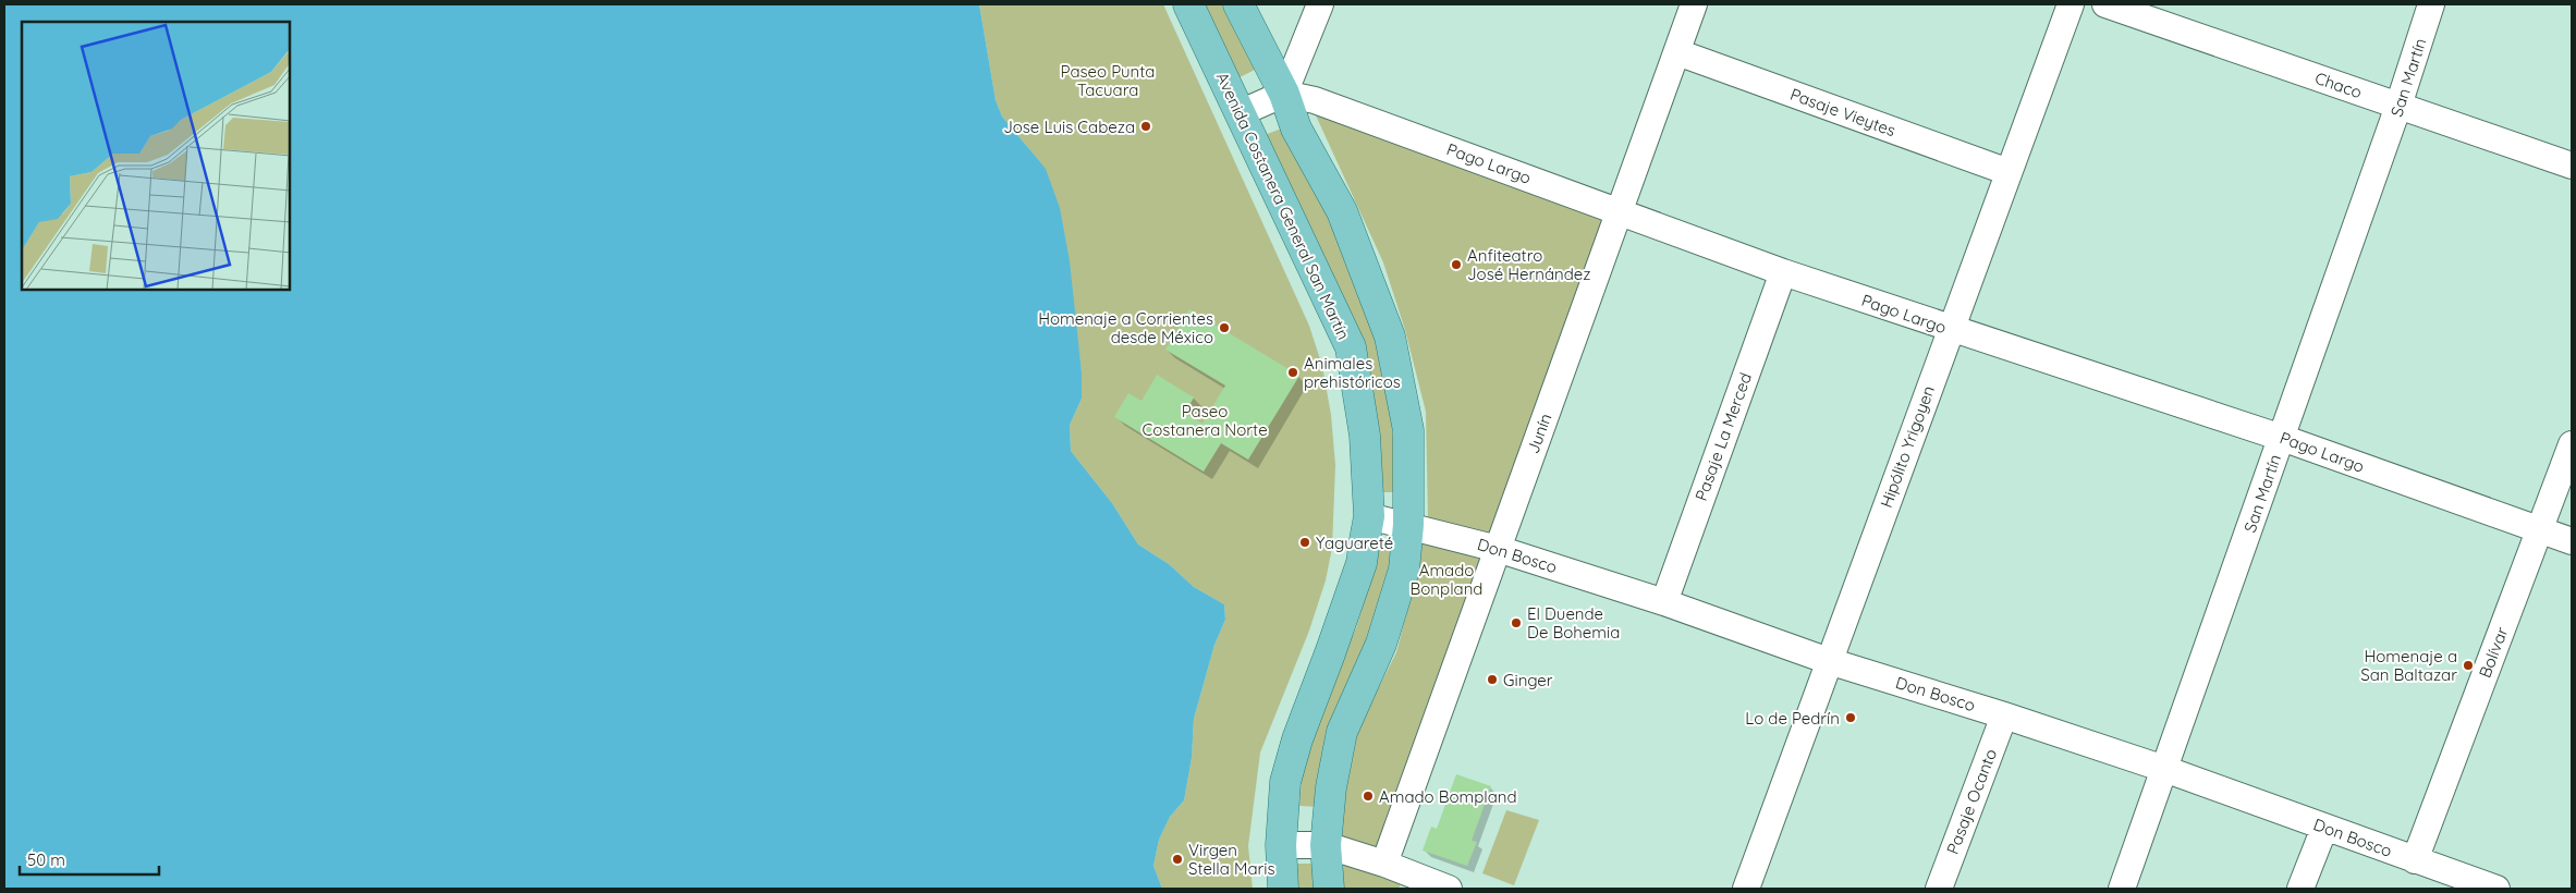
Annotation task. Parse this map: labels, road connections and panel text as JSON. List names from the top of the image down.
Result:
{
  "streets": {
    "main road": ["Avenida Costanera General San Martín"],
    "street": [
      "San Martín",
      "Chaco",
      "Pasaje Vieytes",
      "Pago Largo",
      "Junín",
      "Pasaje La Merced",
      "Hipólito Yrigoyen",
      "Don Bosco",
      "Bolívar",
      "Pasaje Ocanto"
    ]
  },
  "crossings": [
    ["San Martín", "Chaco"],
    ["San Martín", "Pago Largo"],
    ["San Martín", "Don Bosco"],
    ["Pasaje Vieytes", "Junín"],
    ["Pasaje Vieytes", "Hipólito Yrigoyen"],
    ["Pago Largo", "Junín"],
    ["Pago Largo", "Pasaje La Merced"],
    ["Pago Largo", "Hipólito Yrigoyen"],
    ["Pago Largo", "Bolívar"],
    ["Avenida Costanera General San Martín", "Don Bosco"],
    ["Junín", "Don Bosco"],
    ["Pasaje La Merced", "Don Bosco"],
    ["Hipólito Yrigoyen", "Don Bosco"],
    ["Don Bosco", "Bolívar"],
    ["Don Bosco", "Pasaje Ocanto"]
  ],
  "parks": ["Paseo Punta Tacuara", "Paseo Costanera Norte", "Amado Bonpland"],
  "places": [
    "Jose Luis Cabeza",
    "Anfiteatro José Hernández",
    "Homenaje a Corrientes desde México",
    "Animales prehistóricos",
    "Yaguareté",
    "El Duende De Bohemia",
    "Homenaje a San Baltazar",
    "Ginger",
    "Lo de Pedrín",
    "Amado Bompland",
    "Virgen Stella Maris"
  ],
  "scale_bar": "50 m"
}
